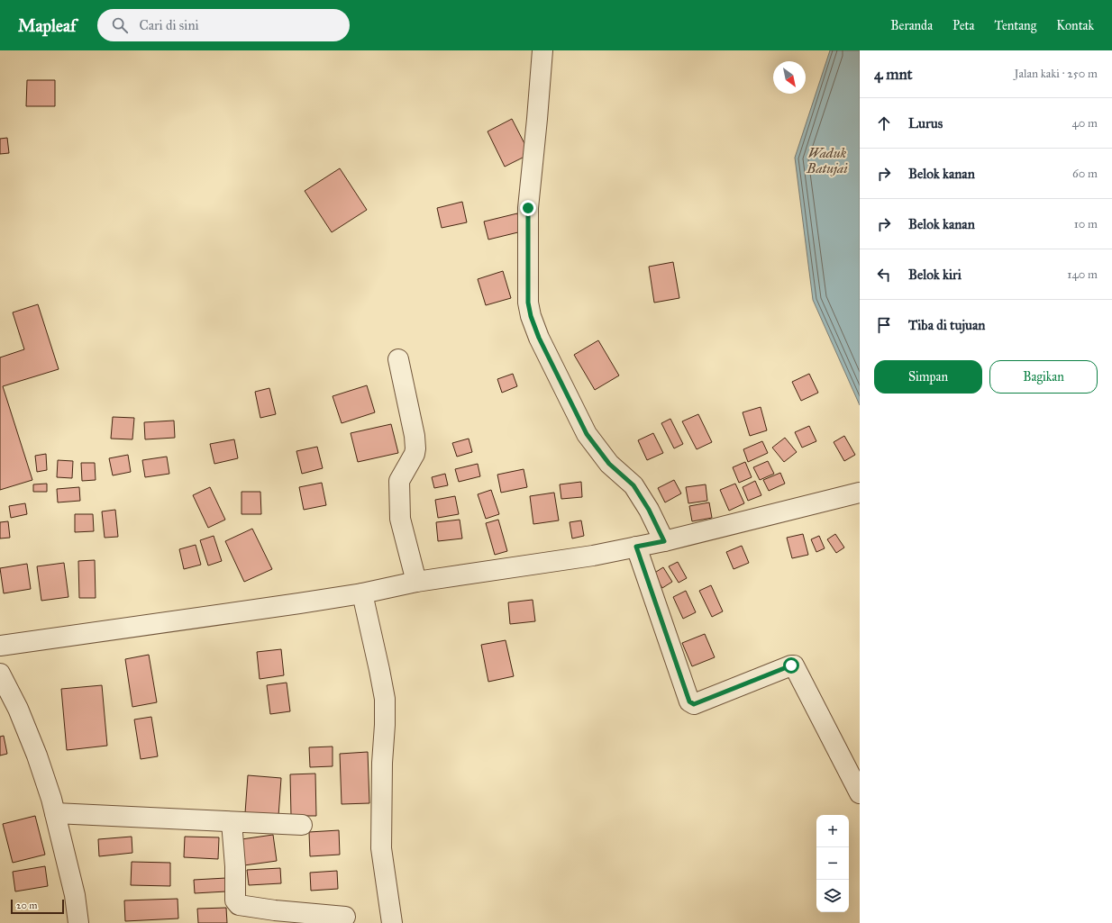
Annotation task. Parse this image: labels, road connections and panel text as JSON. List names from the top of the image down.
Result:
{
  "water": ["Waduk Batujai"],
  "scale_bar": "20 m",
  "north": "bottom right",
  "page": {
    "header": "Mapleaf",
    "search": "Cari di sini",
    "nav": [
      "Beranda",
      "Peta",
      "Tentang",
      "Kontak"
    ],
    "heading": ["4 mnt", "Jalan kaki · 250 m"],
    "list": [
      ["Lurus", "40 m"],
      ["Belok kanan", "60 m"],
      ["Belok kanan", "10 m"],
      ["Belok kiri", "140 m"],
      "Tiba di tujuan"
    ],
    "buttons": ["Simpan", "Bagikan"],
    "map_buttons": ["+", "−"],
    "scale": "20 m"
  }
}
